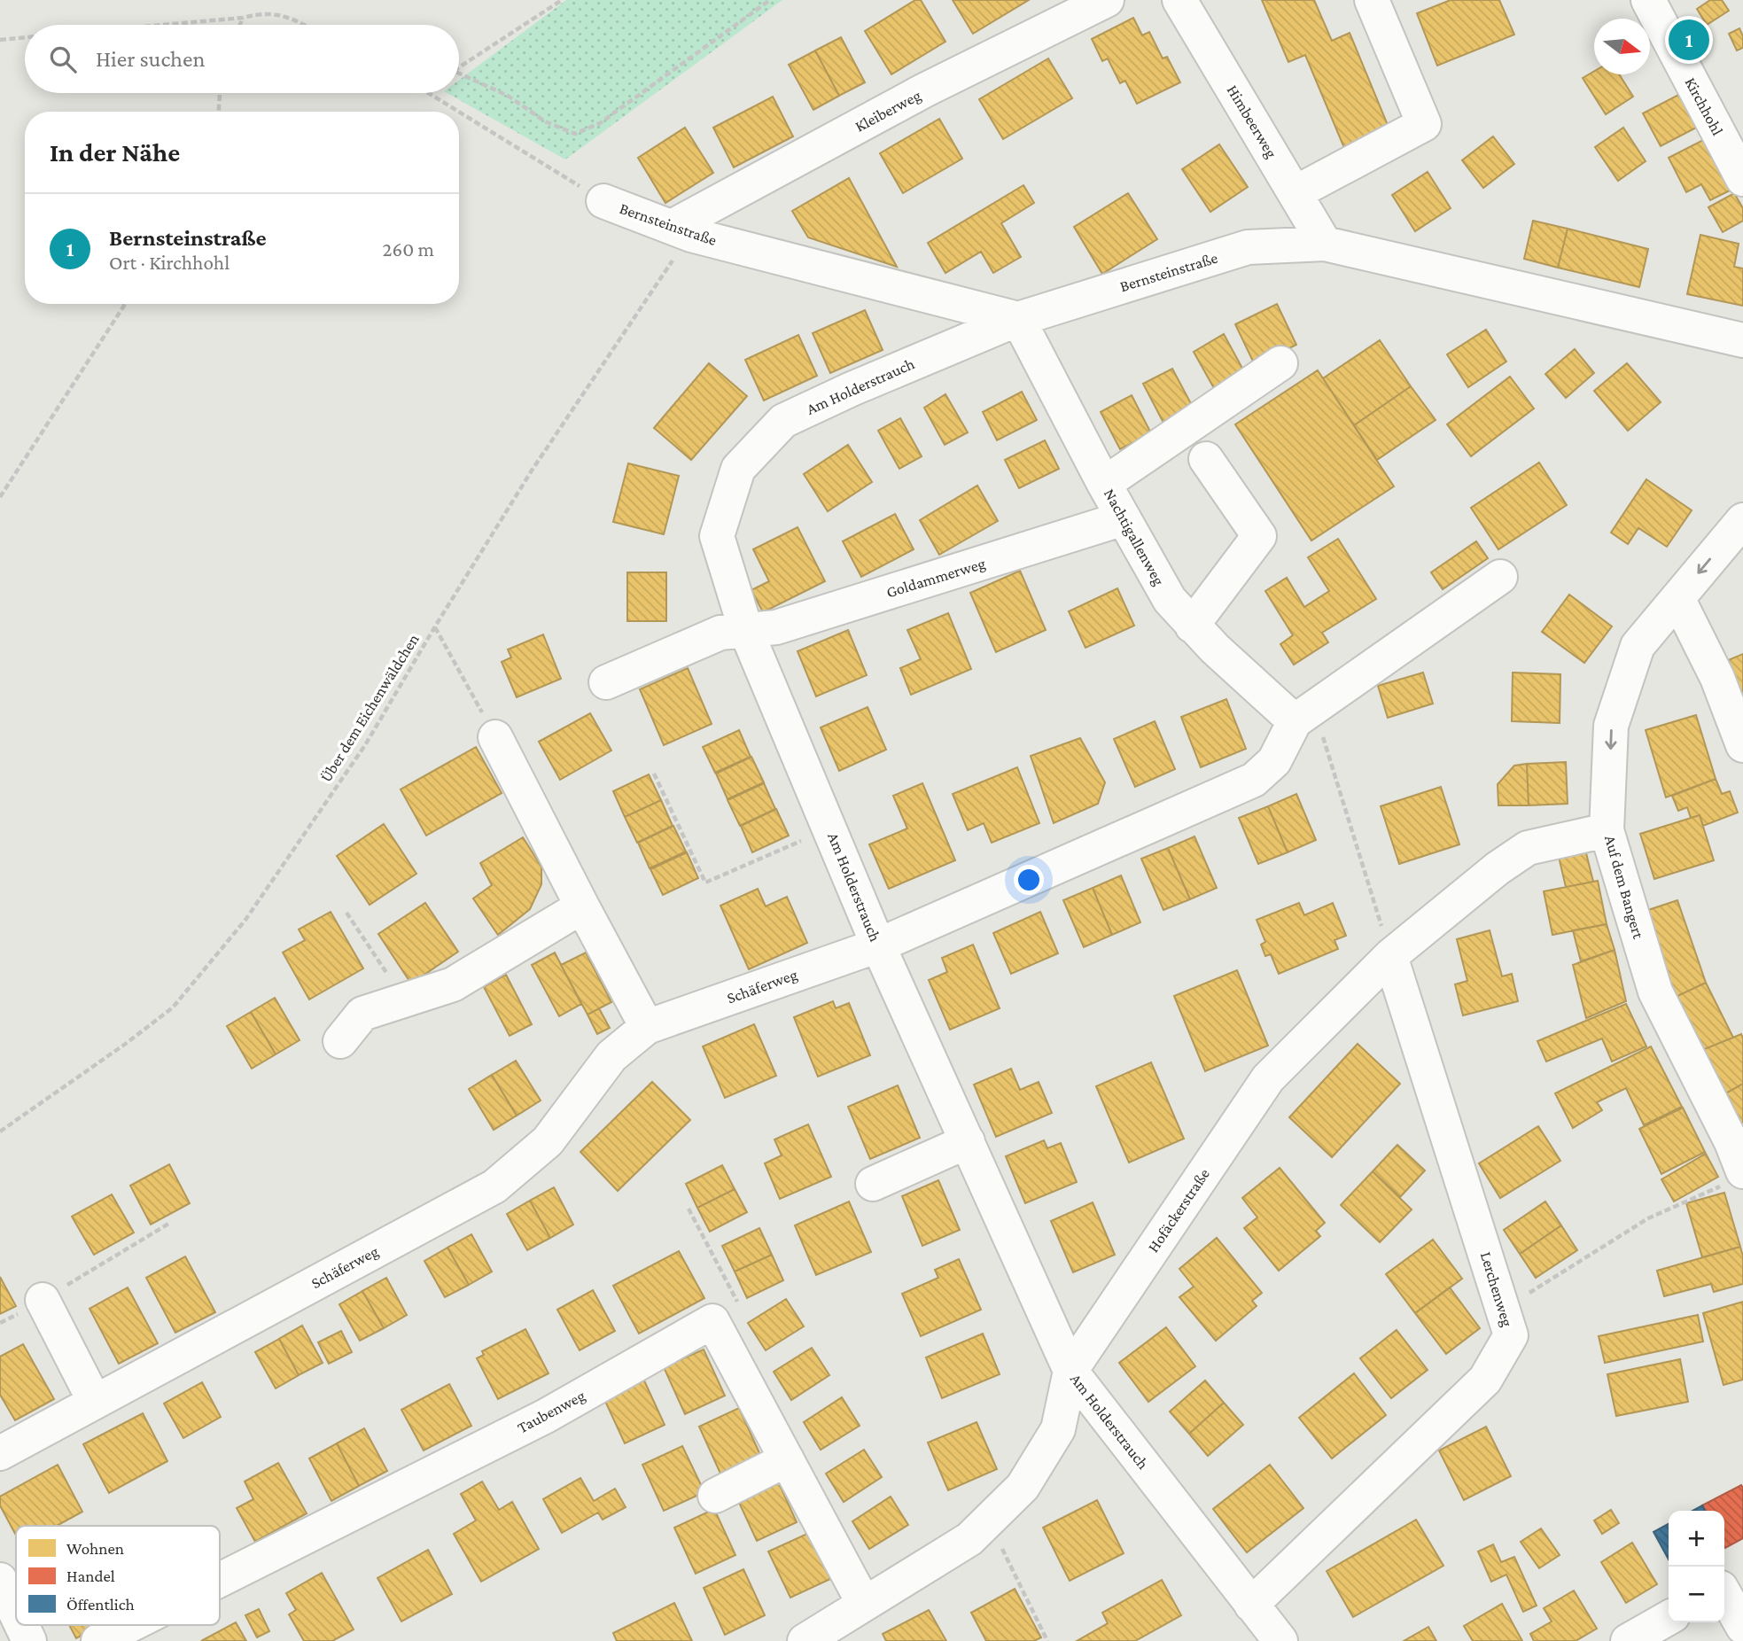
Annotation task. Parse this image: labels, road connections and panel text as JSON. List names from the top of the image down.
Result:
{
  "streets": {
    "street": [
      "Kirchhohl",
      "Kleiberweg",
      "Himbeerweg",
      "Bernsteinstraße",
      "Am Holderstrauch",
      "Nachtigallenweg",
      "Goldammerweg",
      "Auf dem Bangert",
      "Schäferweg",
      "Hofäckerstraße",
      "Lerchenweg",
      "Taubenweg"
    ],
    "path": ["Über dem Eichenwäldchen"]
  },
  "crossings": [
    ["Kleiberweg", "Bernsteinstraße"],
    ["Kleiberweg", "Über dem Eichenwäldchen"],
    ["Himbeerweg", "Bernsteinstraße"],
    ["Bernsteinstraße", "Am Holderstrauch"],
    ["Bernsteinstraße", "Nachtigallenweg"],
    ["Bernsteinstraße", "Über dem Eichenwäldchen"],
    ["Am Holderstrauch", "Nachtigallenweg"],
    ["Am Holderstrauch", "Goldammerweg"],
    ["Am Holderstrauch", "Schäferweg"],
    ["Am Holderstrauch", "Hofäckerstraße"],
    ["Am Holderstrauch", "Lerchenweg"],
    ["Nachtigallenweg", "Goldammerweg"],
    ["Auf dem Bangert", "Hofäckerstraße"],
    ["Hofäckerstraße", "Lerchenweg"],
    ["Hofäckerstraße", "Taubenweg"]
  ],
  "one_way": ["Auf dem Bangert"],
  "legend": ["Wohnen", "Handel", "Öffentlich"],
  "north": "right",
  "page": {
    "pins": "1",
    "search": "Hier suchen",
    "heading": "In der Nähe",
    "list": [
      {
        "mark": "1",
        "name": "Bernsteinstraße",
        "note": "Ort · Kirchhohl",
        "value": "260 m"
      }
    ],
    "map_buttons": ["+", "−"]
  }
}
